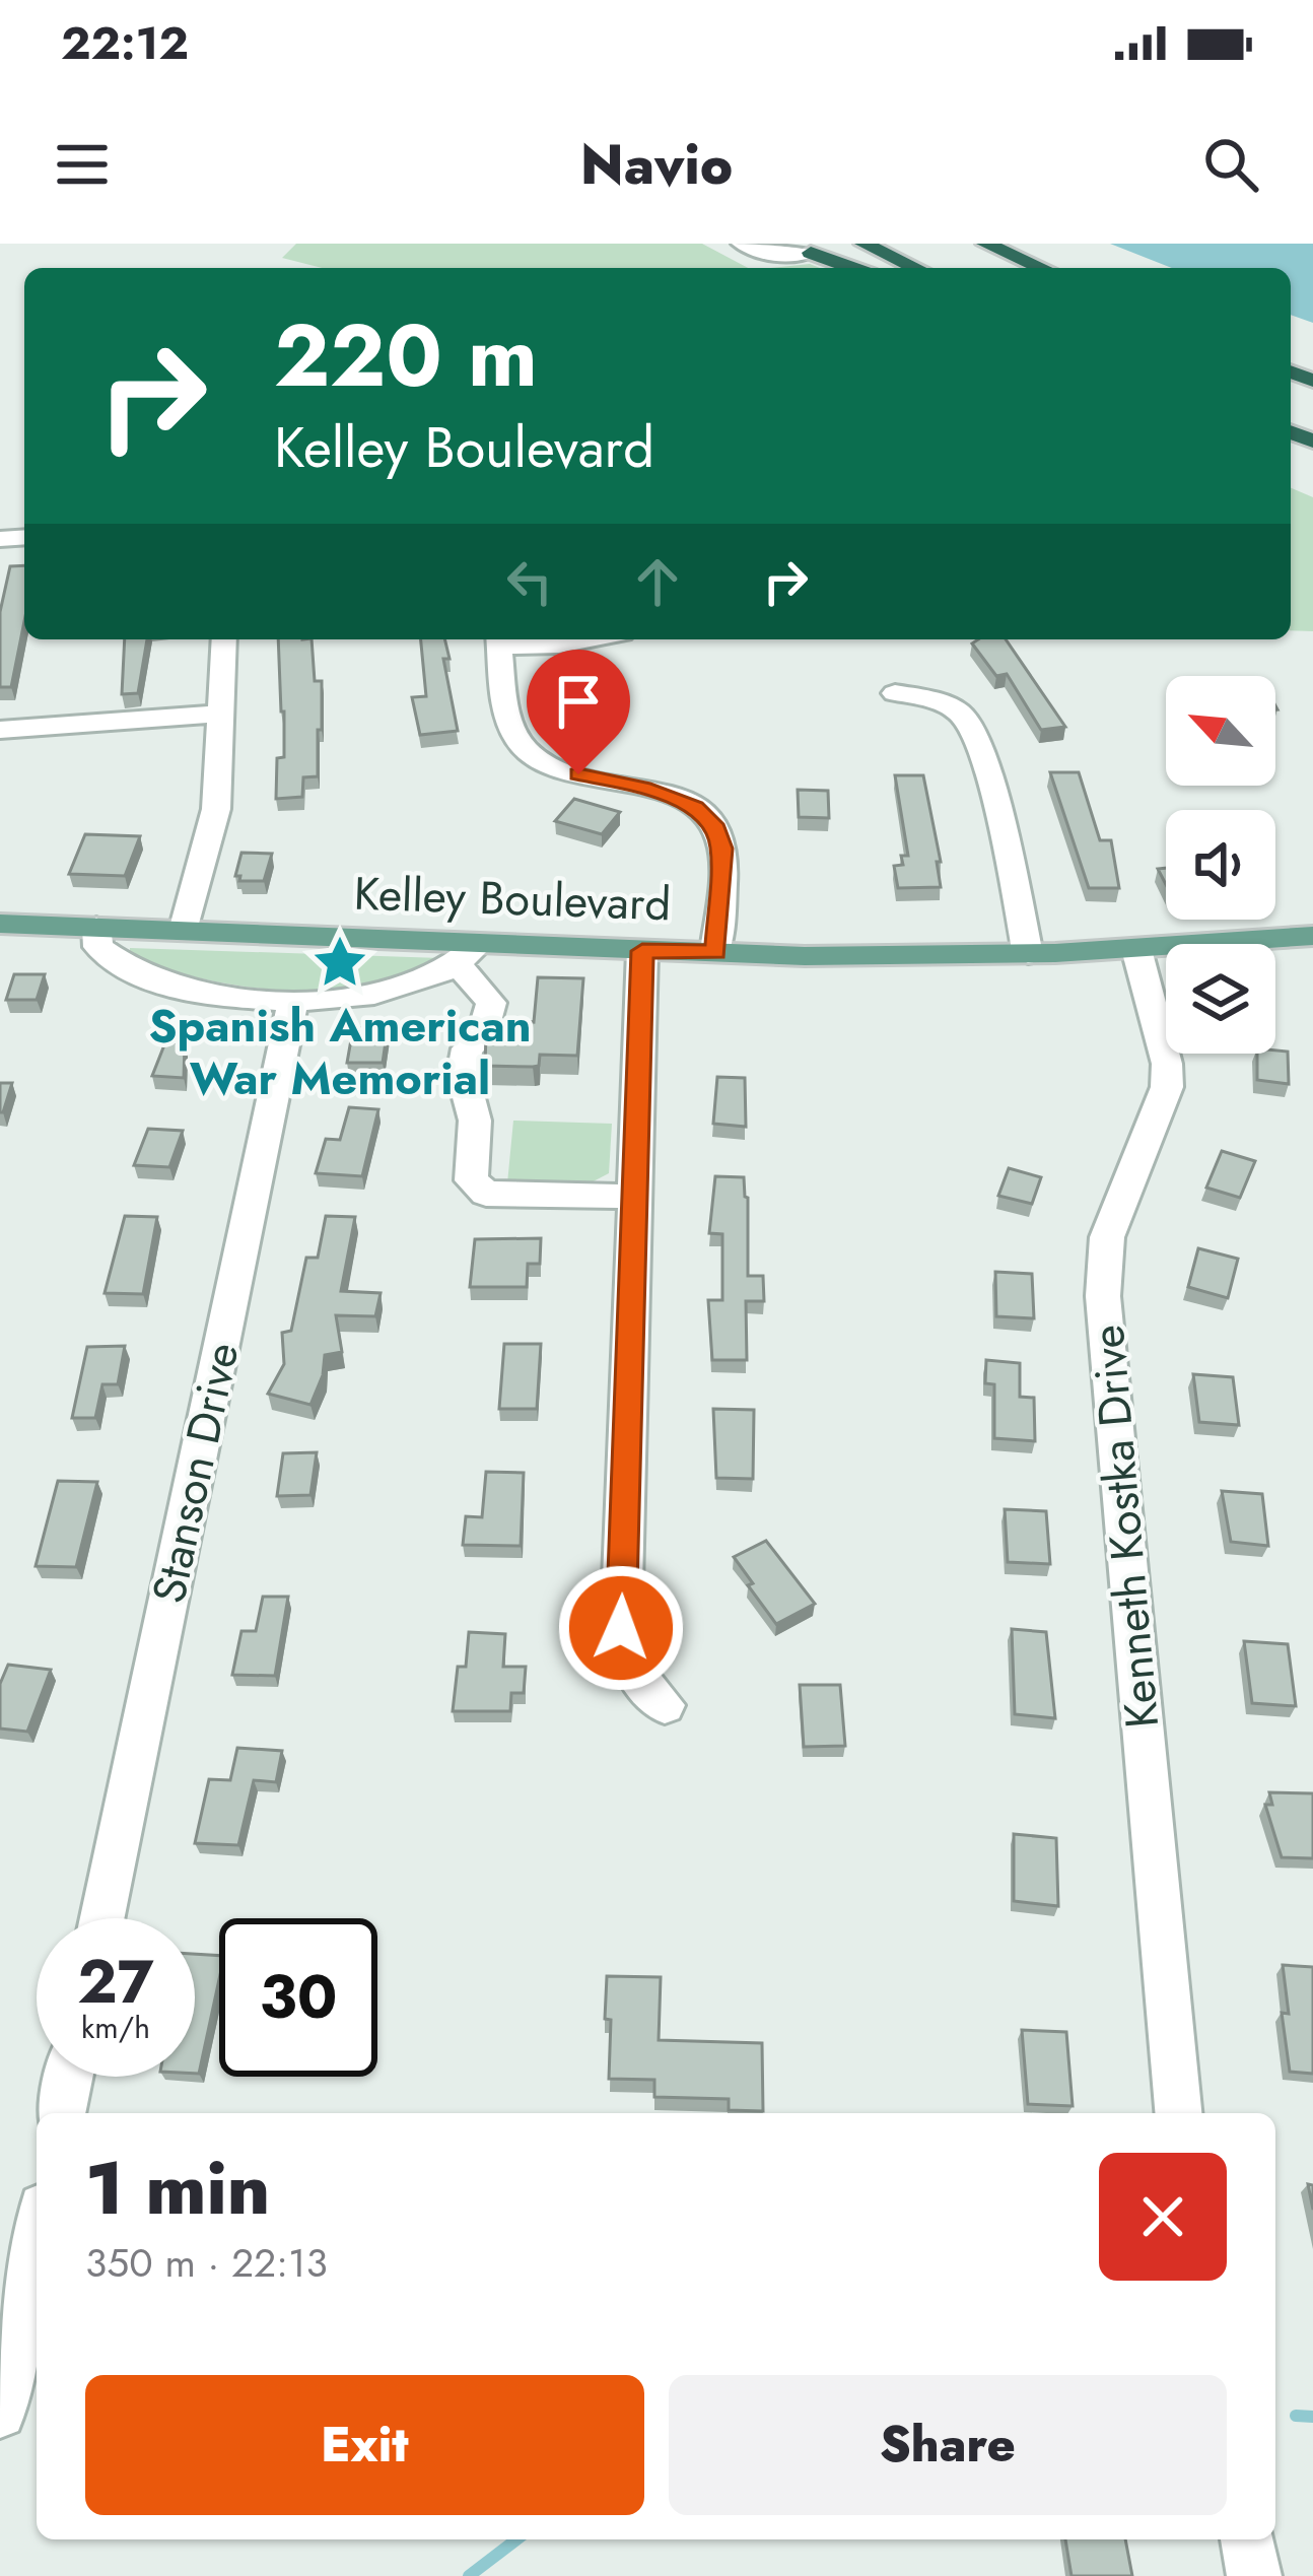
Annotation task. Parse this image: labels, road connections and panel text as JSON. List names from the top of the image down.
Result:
{
  "streets": {
    "main road": ["Kelley Boulevard"],
    "street": ["Stanson Drive", "Kenneth Kostka Drive"]
  },
  "crossings": [
    ["Kelley Boulevard", "Kenneth Kostka Drive"]
  ],
  "places": {
    "place": ["Spanish American War Memorial"]
  },
  "north": "top left",
  "page": {
    "status": "22:12",
    "header": "Navio",
    "turn": ["220 m", "Kelley Boulevard"],
    "speed": "27 km/h",
    "limit": "30",
    "heading": ["1 min", "350 m · 22:13"],
    "buttons": ["Exit", "Share"]
  }
}
